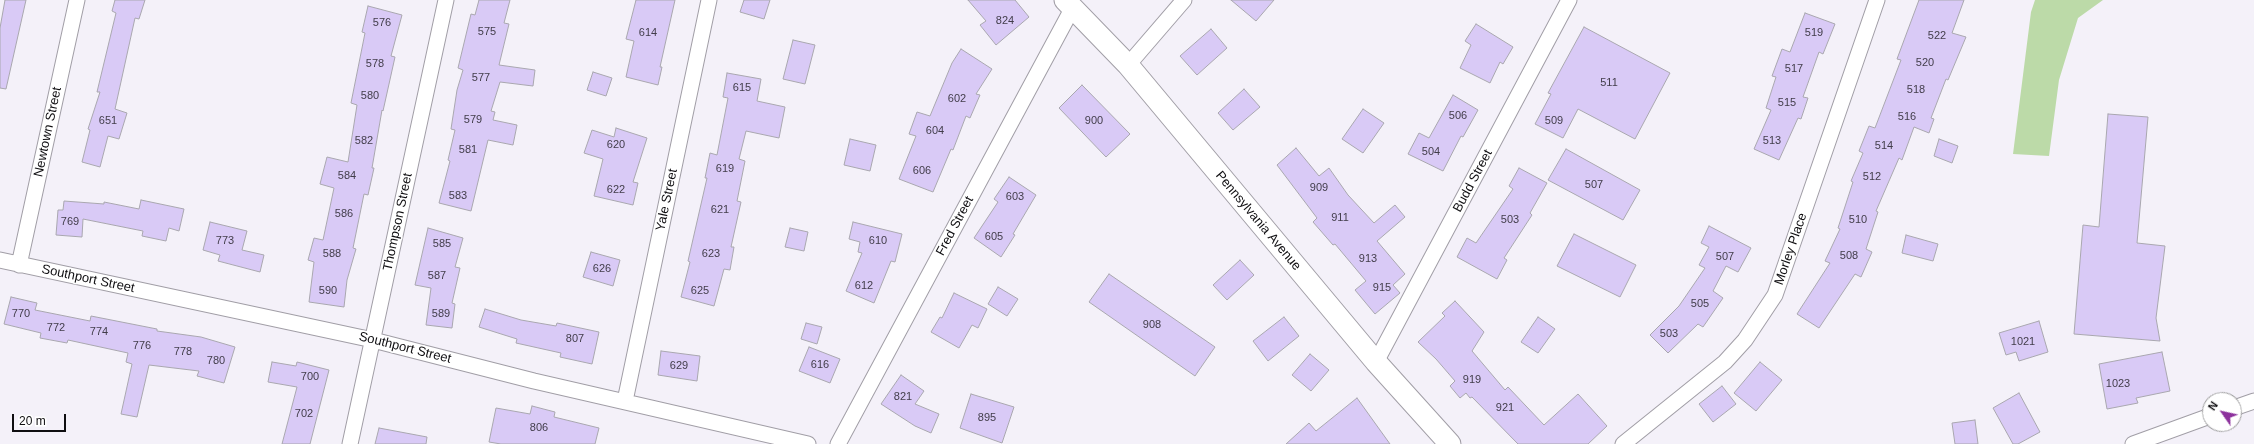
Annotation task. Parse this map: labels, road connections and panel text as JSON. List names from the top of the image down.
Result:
{
  "streets": {
    "main road": ["Pennsylvania Avenue"],
    "street": [
      "Newtown Street",
      "Budd Street",
      "Yale Street",
      "Thompson Street",
      "Fred Street",
      "Morley Place",
      "Southport Street"
    ]
  },
  "crossings": [
    ["Newtown Street", "Southport Street"],
    ["Budd Street", "Pennsylvania Avenue"],
    ["Yale Street", "Southport Street"],
    ["Pennsylvania Avenue", "Fred Street"],
    ["Thompson Street", "Southport Street"]
  ],
  "house_numbers": [
    "824",
    "576",
    "575",
    "614",
    "519",
    "522",
    "520",
    "578",
    "517",
    "577",
    "511",
    "615",
    "518",
    "580",
    "602",
    "515",
    "506",
    "516",
    "579",
    "651",
    "900",
    "509",
    "604",
    "582",
    "513",
    "620",
    "514",
    "581",
    "504",
    "619",
    "606",
    "584",
    "512",
    "507",
    "909",
    "622",
    "583",
    "603",
    "621",
    "586",
    "911",
    "503",
    "510",
    "769",
    "605",
    "773",
    "610",
    "585",
    "588",
    "623",
    "508",
    "507",
    "913",
    "626",
    "587",
    "612",
    "915",
    "590",
    "625",
    "505",
    "770",
    "589",
    "908",
    "772",
    "774",
    "503",
    "807",
    "1021",
    "776",
    "778",
    "780",
    "616",
    "629",
    "700",
    "919",
    "1023",
    "821",
    "921",
    "702",
    "895",
    "806"
  ],
  "scale_bar": "20 m",
  "north": "top left"
}
